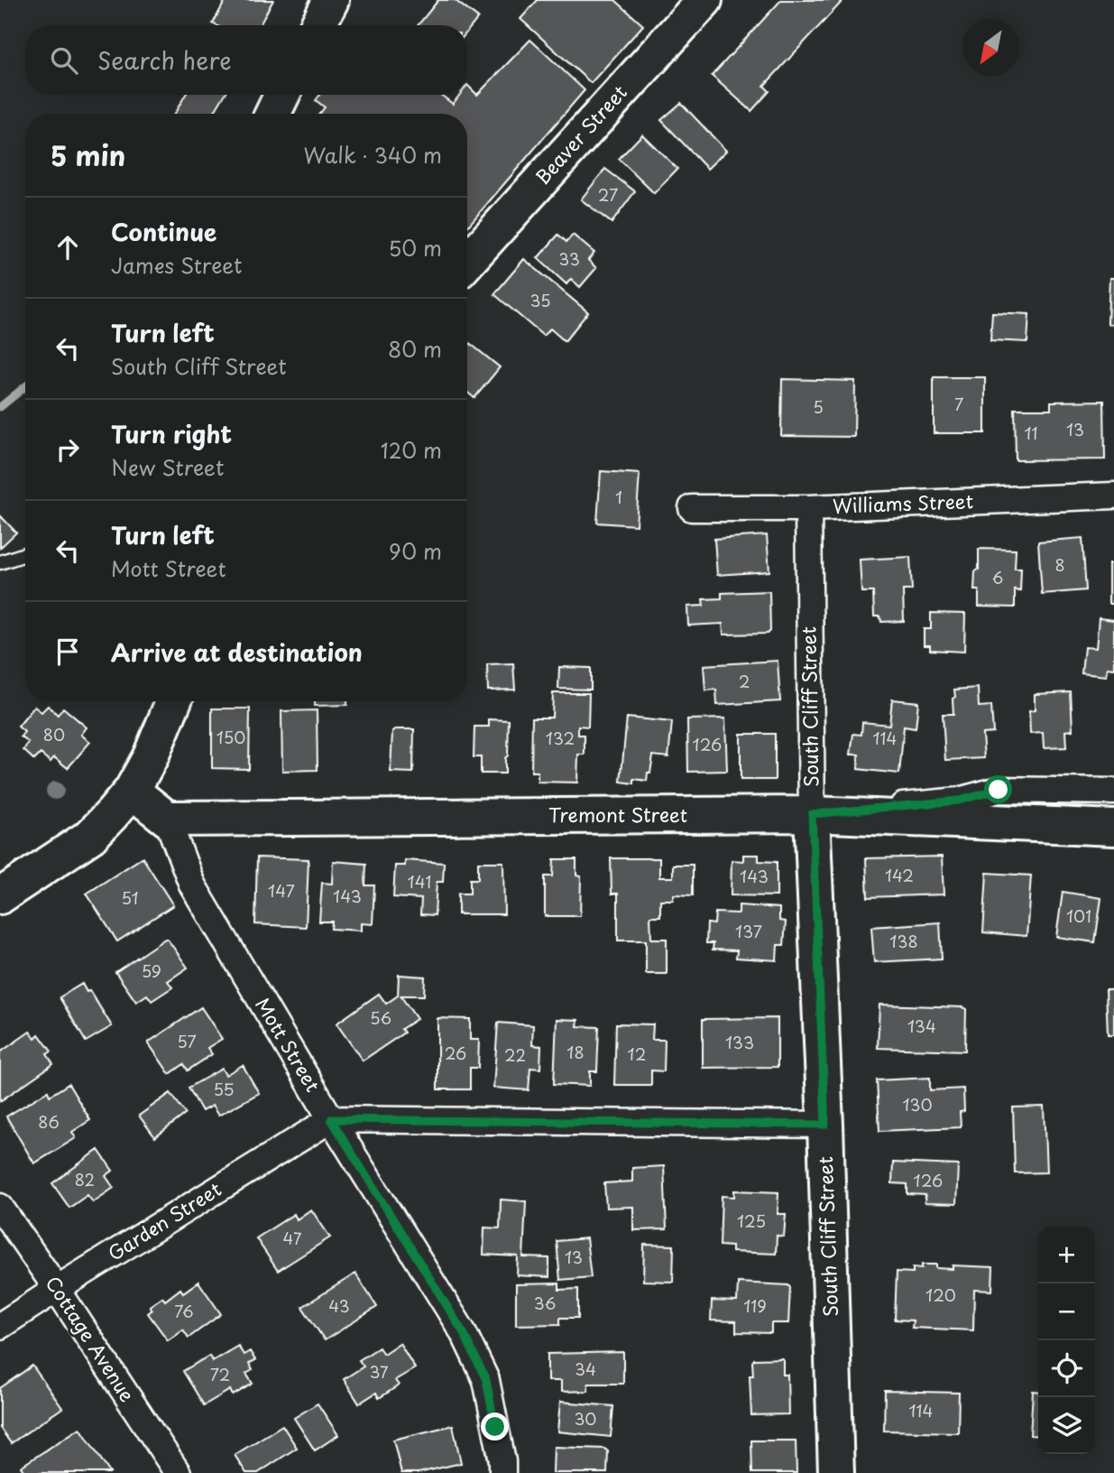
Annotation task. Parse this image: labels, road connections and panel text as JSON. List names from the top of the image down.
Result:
{
  "streets": {
    "street": [
      "Beaver Street",
      "Williams Street",
      "South Cliff Street",
      "Tremont Street",
      "Mott Street",
      "Garden Street",
      "Cottage Avenue"
    ]
  },
  "crossings": [
    ["Williams Street", "South Cliff Street"],
    ["South Cliff Street", "Tremont Street"],
    ["Tremont Street", "Mott Street"],
    ["Mott Street", "Garden Street"],
    ["Garden Street", "Cottage Avenue"]
  ],
  "house_numbers": [
    "27",
    "33",
    "35",
    "7",
    "5",
    "13",
    "11",
    "1",
    "8",
    "6",
    "2",
    "80",
    "150",
    "132",
    "114",
    "126",
    "142",
    "143",
    "141",
    "147",
    "143",
    "51",
    "101",
    "137",
    "138",
    "59",
    "56",
    "134",
    "57",
    "133",
    "18",
    "26",
    "12",
    "22",
    "55",
    "130",
    "86",
    "82",
    "126",
    "125",
    "47",
    "13",
    "120",
    "36",
    "43",
    "119",
    "76",
    "34",
    "37",
    "72",
    "114",
    "30"
  ],
  "north": "bottom left",
  "page": {
    "search": "Search here",
    "heading": ["5 min", "Walk · 340 m"],
    "list": [
      ["Continue", "James Street", "50 m"],
      ["Turn left", "South Cliff Street", "80 m"],
      ["Turn right", "New Street", "120 m"],
      ["Turn left", "Mott Street", "90 m"],
      "Arrive at destination"
    ],
    "map_buttons": ["+", "−"]
  }
}
